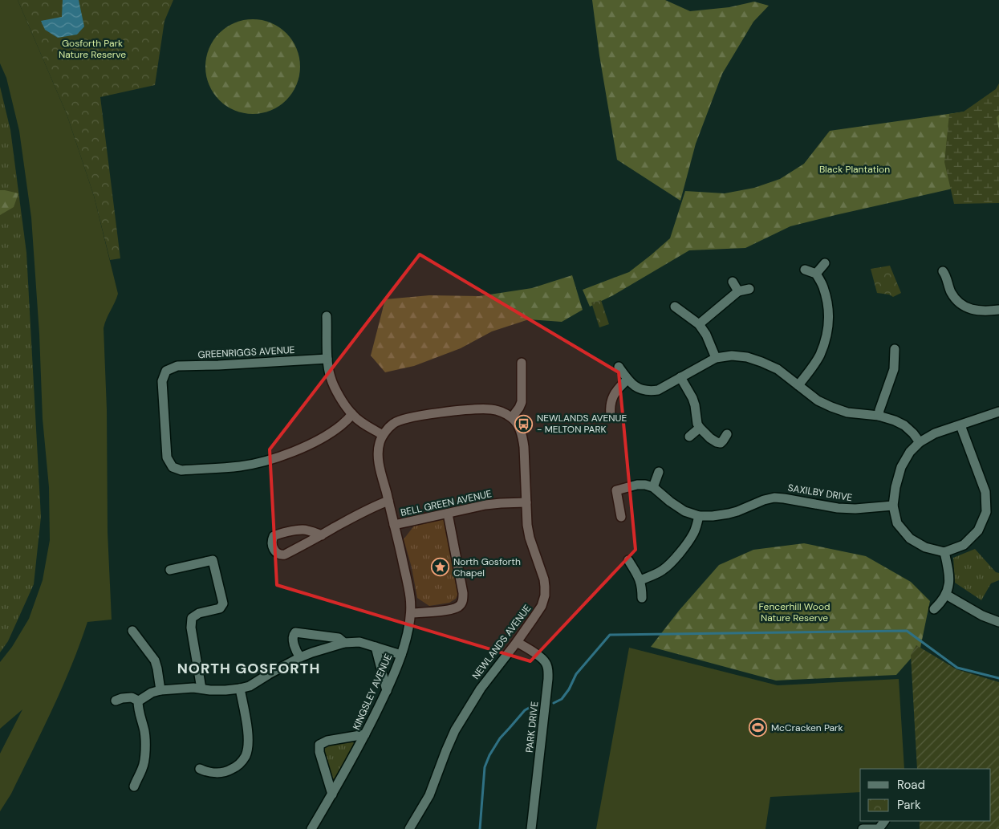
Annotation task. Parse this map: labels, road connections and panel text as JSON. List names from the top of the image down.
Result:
{
  "streets": {
    "street": [
      "GREENRIGGS AVENUE",
      "SAXILBY DRIVE",
      "BELL GREEN AVENUE",
      "NEWLANDS AVENUE",
      "KINGSLEY AVENUE",
      "PARK DRIVE"
    ]
  },
  "crossings": [
    ["BELL GREEN AVENUE", "NEWLANDS AVENUE"],
    ["BELL GREEN AVENUE", "KINGSLEY AVENUE"],
    ["NEWLANDS AVENUE", "PARK DRIVE"]
  ],
  "districts": ["NORTH GOSFORTH"],
  "parks": ["Gosforth Park Nature Reserve", "Black Plantation", "Fencerhill Wood Nature Reserve"],
  "places": {
    "bus stop": ["NEWLANDS AVENUE - MELTON PARK"],
    "place": ["North Gosforth Chapel"],
    "sports": ["McCracken Park"]
  },
  "legend": ["Road", "Park"]
}
